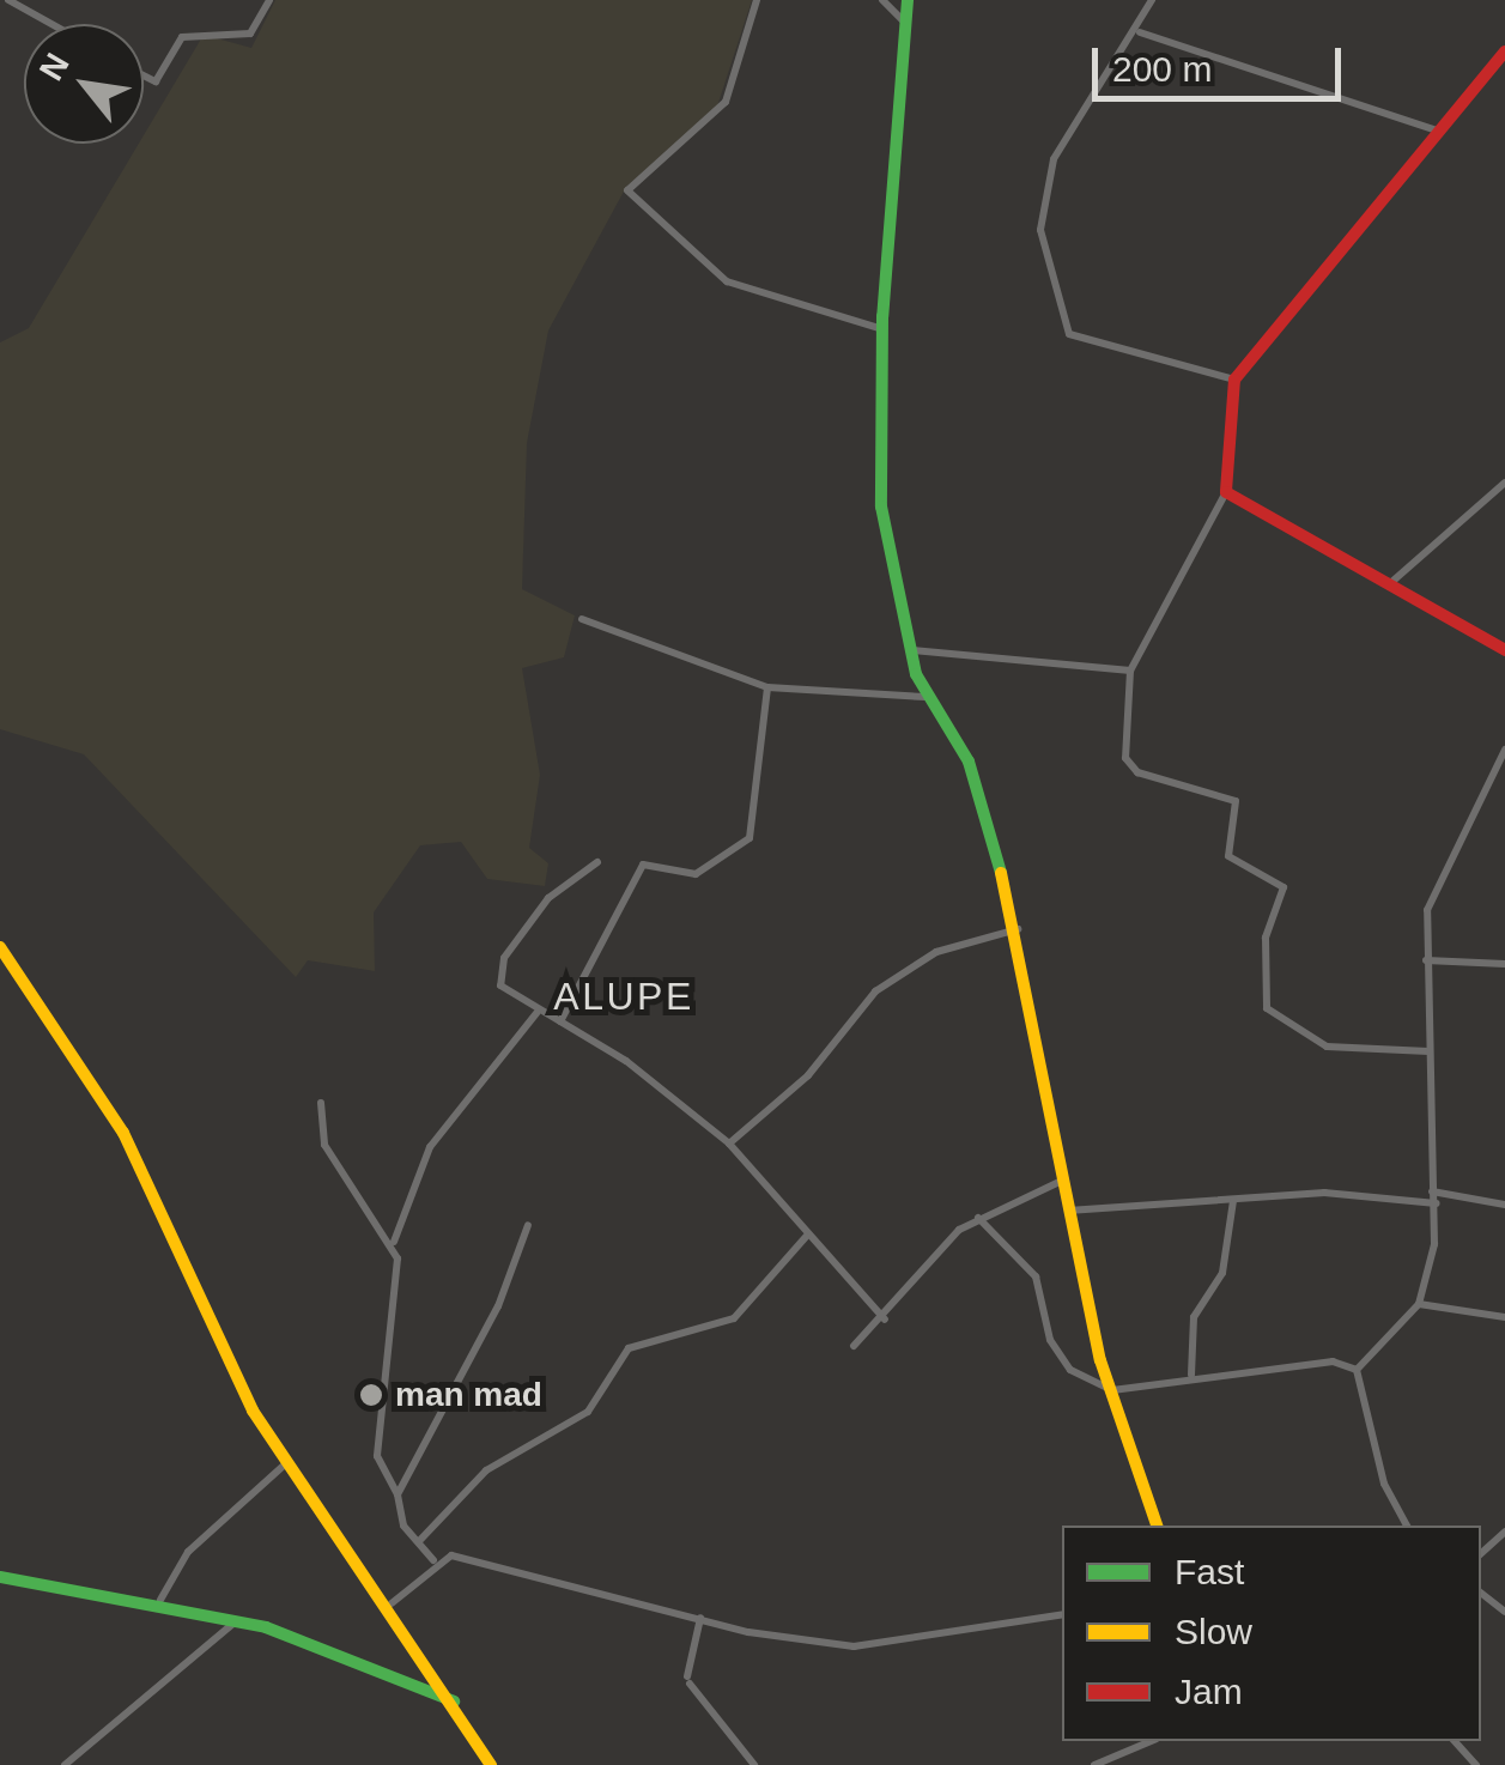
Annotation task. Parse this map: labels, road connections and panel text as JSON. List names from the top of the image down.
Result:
{
  "districts": ["ALUPE"],
  "places": ["man mad"],
  "legend": ["Fast", "Slow", "Jam"],
  "scale_bar": "200 m",
  "north": "top left"
}
